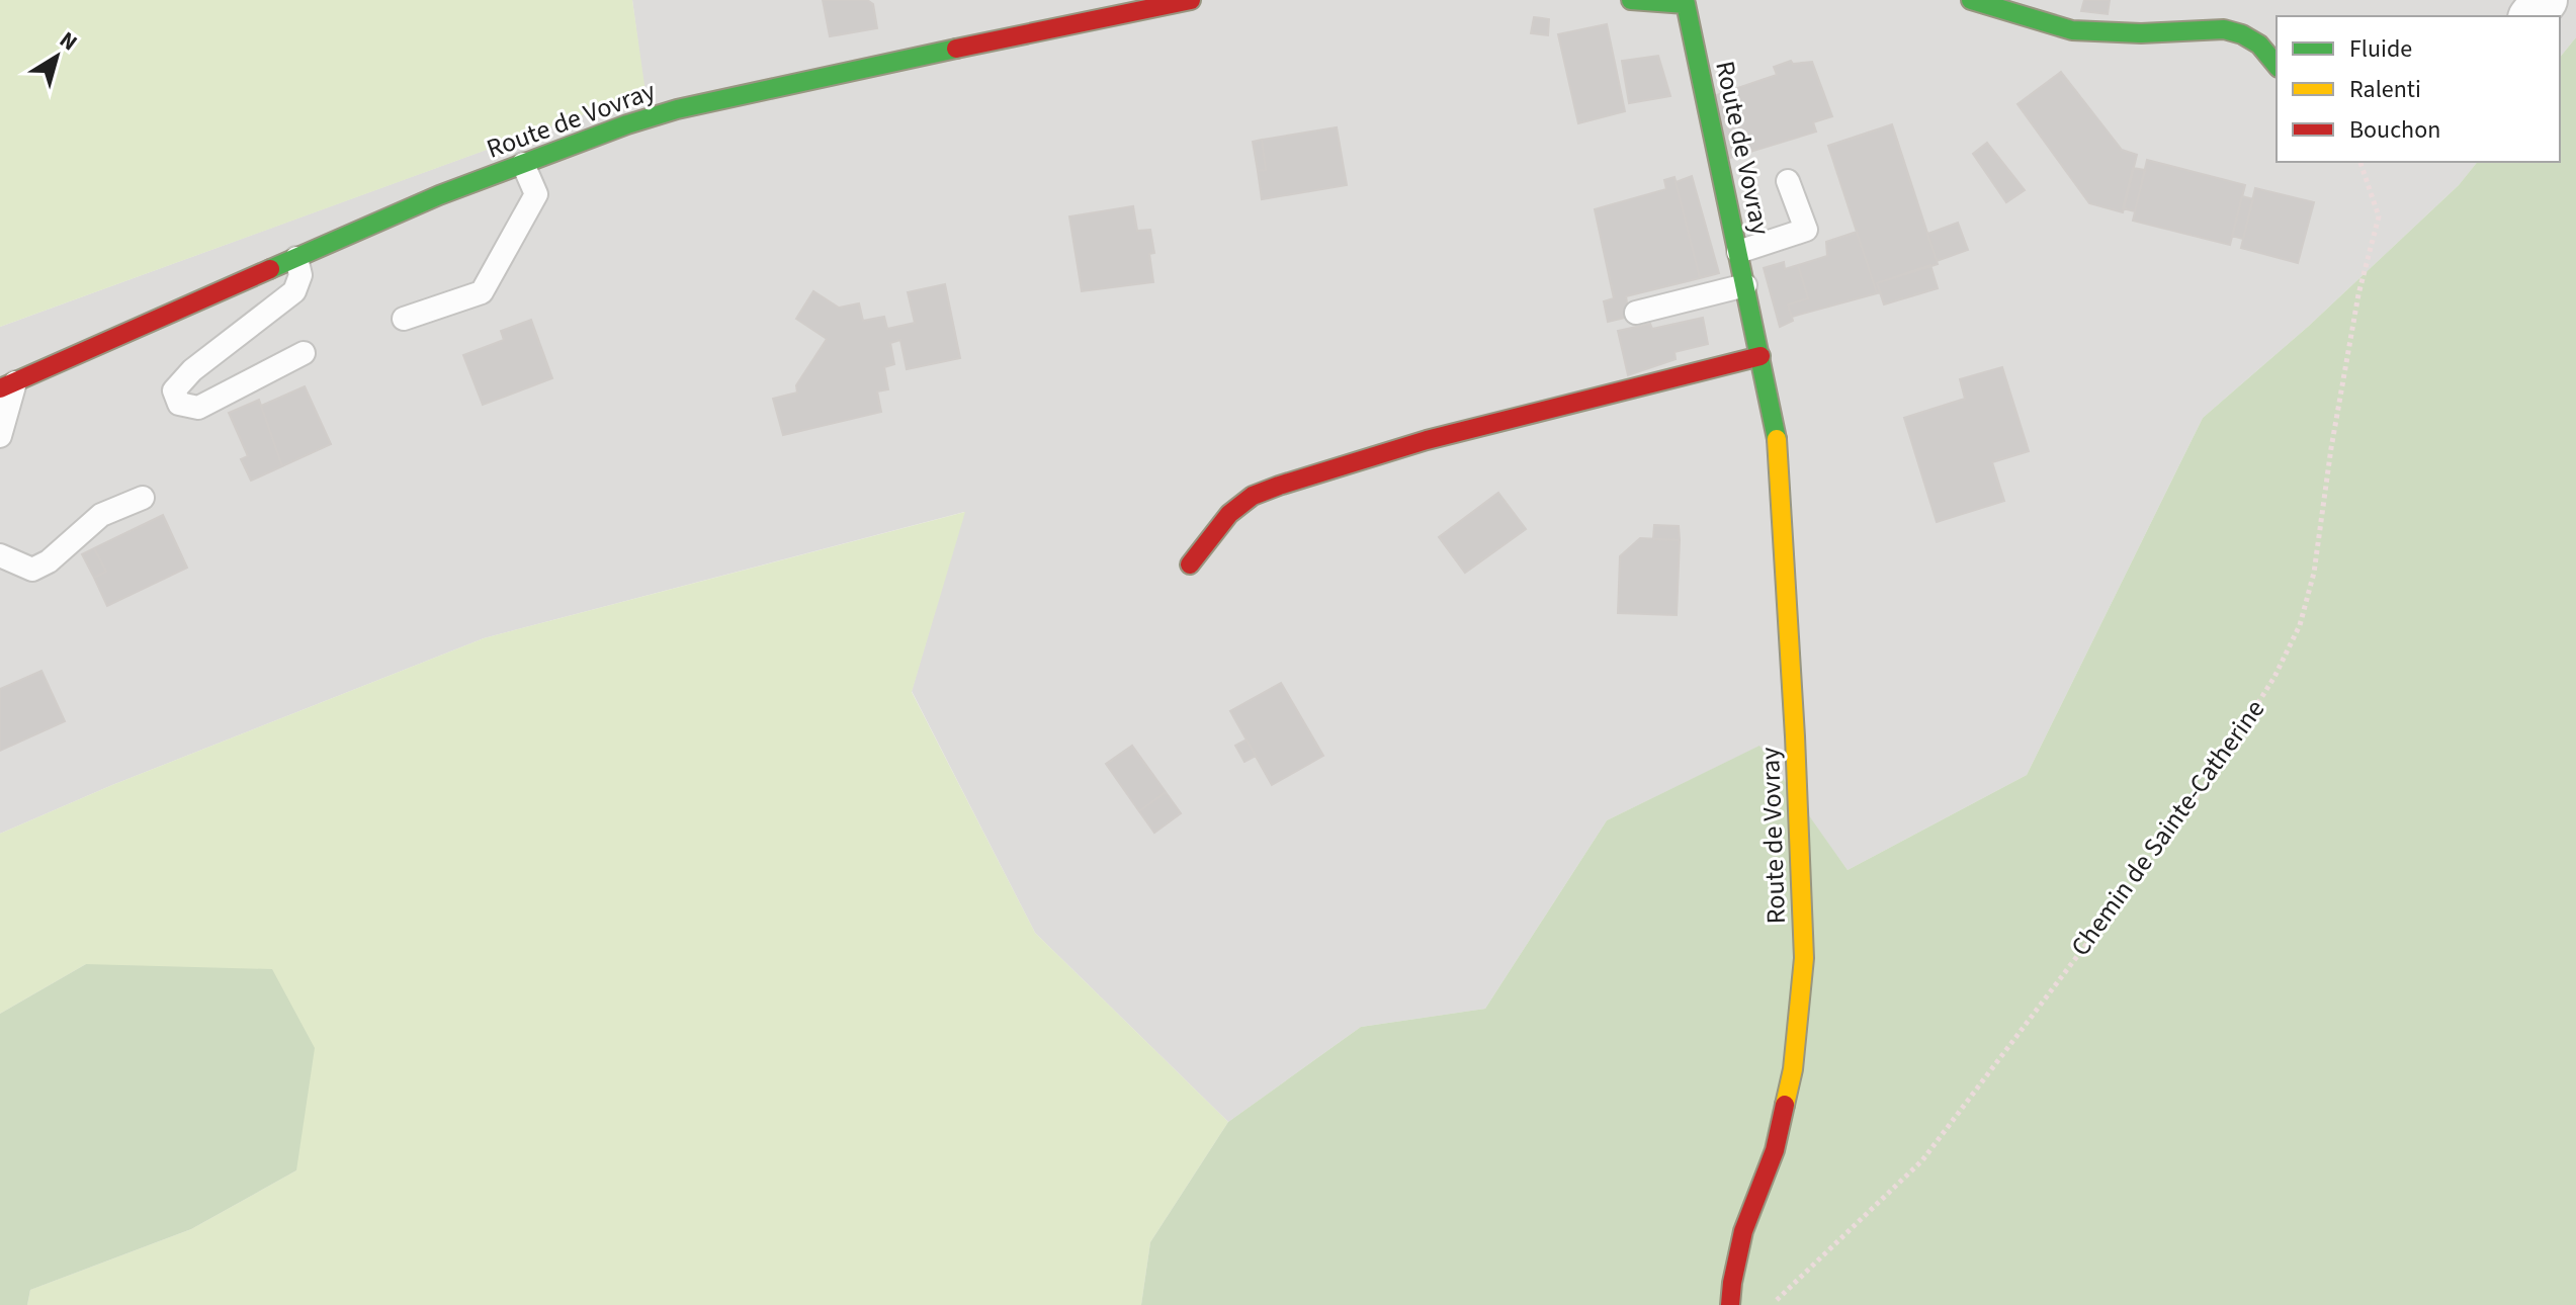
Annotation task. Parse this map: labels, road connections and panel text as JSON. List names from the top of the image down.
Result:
{
  "streets": {
    "street": ["Route de Vovray"],
    "path": ["Chemin de Sainte-Catherine"]
  },
  "legend": ["Fluide", "Ralenti", "Bouchon"],
  "north": "top right"
}
